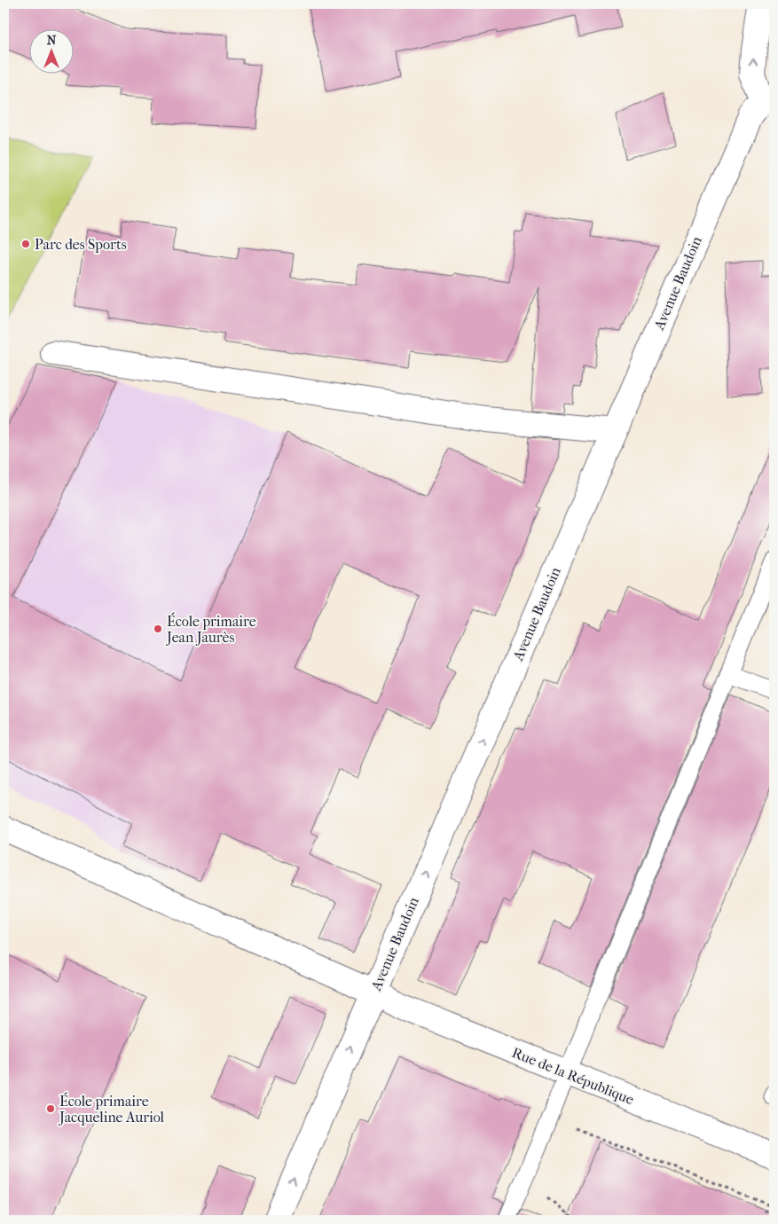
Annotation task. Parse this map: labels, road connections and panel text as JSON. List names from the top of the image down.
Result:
{
  "streets": {
    "street": ["Avenue Baudoin", "Rue de la République"]
  },
  "crossings": [
    ["Avenue Baudoin", "Rue de la République"]
  ],
  "one_way": ["Avenue Baudoin"],
  "places": ["Parc des Sports", "École primaire Jean Jaurès", "École primaire Jacqueline Auriol"],
  "north": "top"
}
